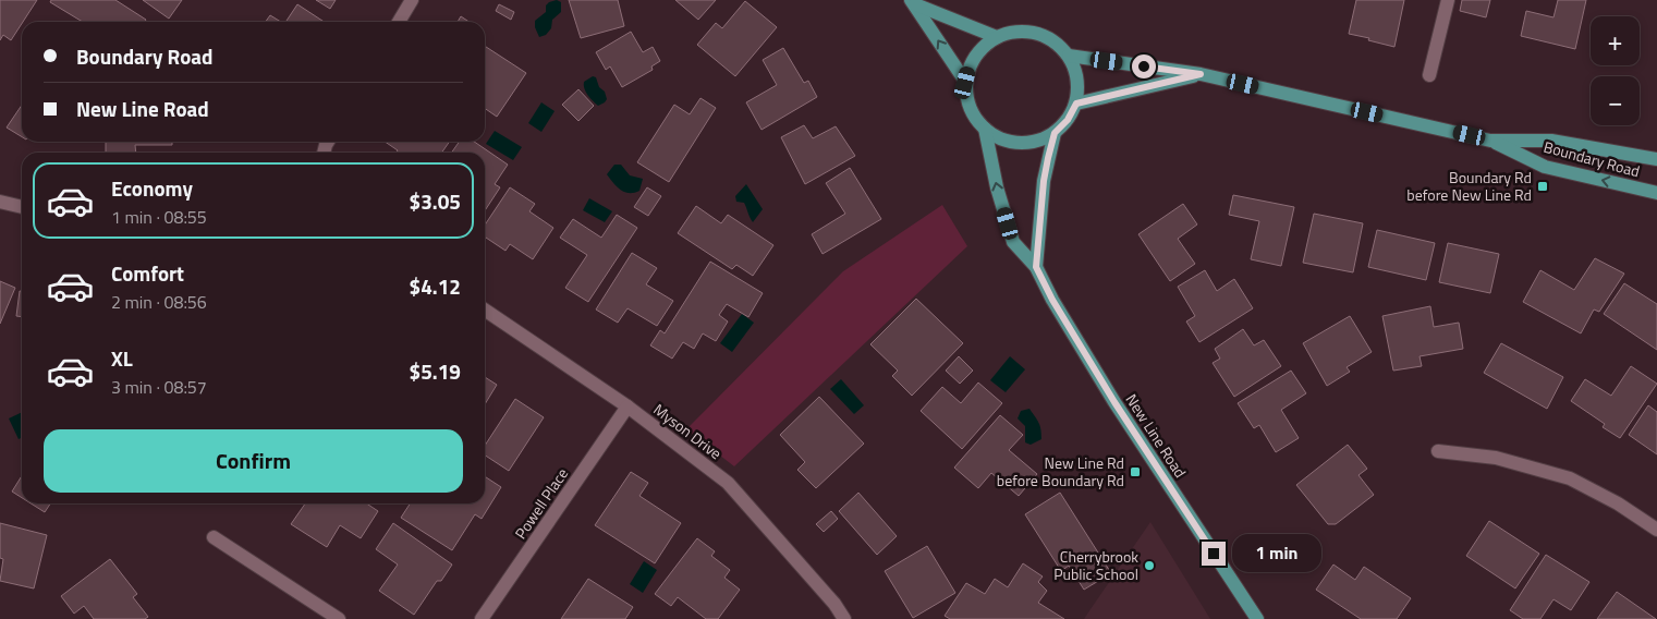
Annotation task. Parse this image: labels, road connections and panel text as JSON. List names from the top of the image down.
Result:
{
  "streets": {
    "main road": ["Boundary Road", "New Line Road"],
    "street": ["Myson Drive", "Powell Place"]
  },
  "crossings": [
    ["Boundary Road", "New Line Road"],
    ["Myson Drive", "Powell Place"]
  ],
  "places": {
    "transit": ["Boundary Rd before New Line Rd", "New Line Rd before Boundary Rd"],
    "other": ["Cherrybrook Public School"]
  },
  "page": {
    "map_buttons": ["+", "−"],
    "banner": ["Boundary Road", "New Line Road"],
    "list": [
      {
        "name": "Economy",
        "note": "1 min · 08:55",
        "value": "$3.05"
      },
      {
        "name": "Comfort",
        "note": "2 min · 08:56",
        "value": "$4.12"
      },
      {
        "name": "XL",
        "note": "3 min · 08:57",
        "value": "$5.19"
      }
    ],
    "buttons": "Confirm",
    "bubble": "1 min"
  }
}
